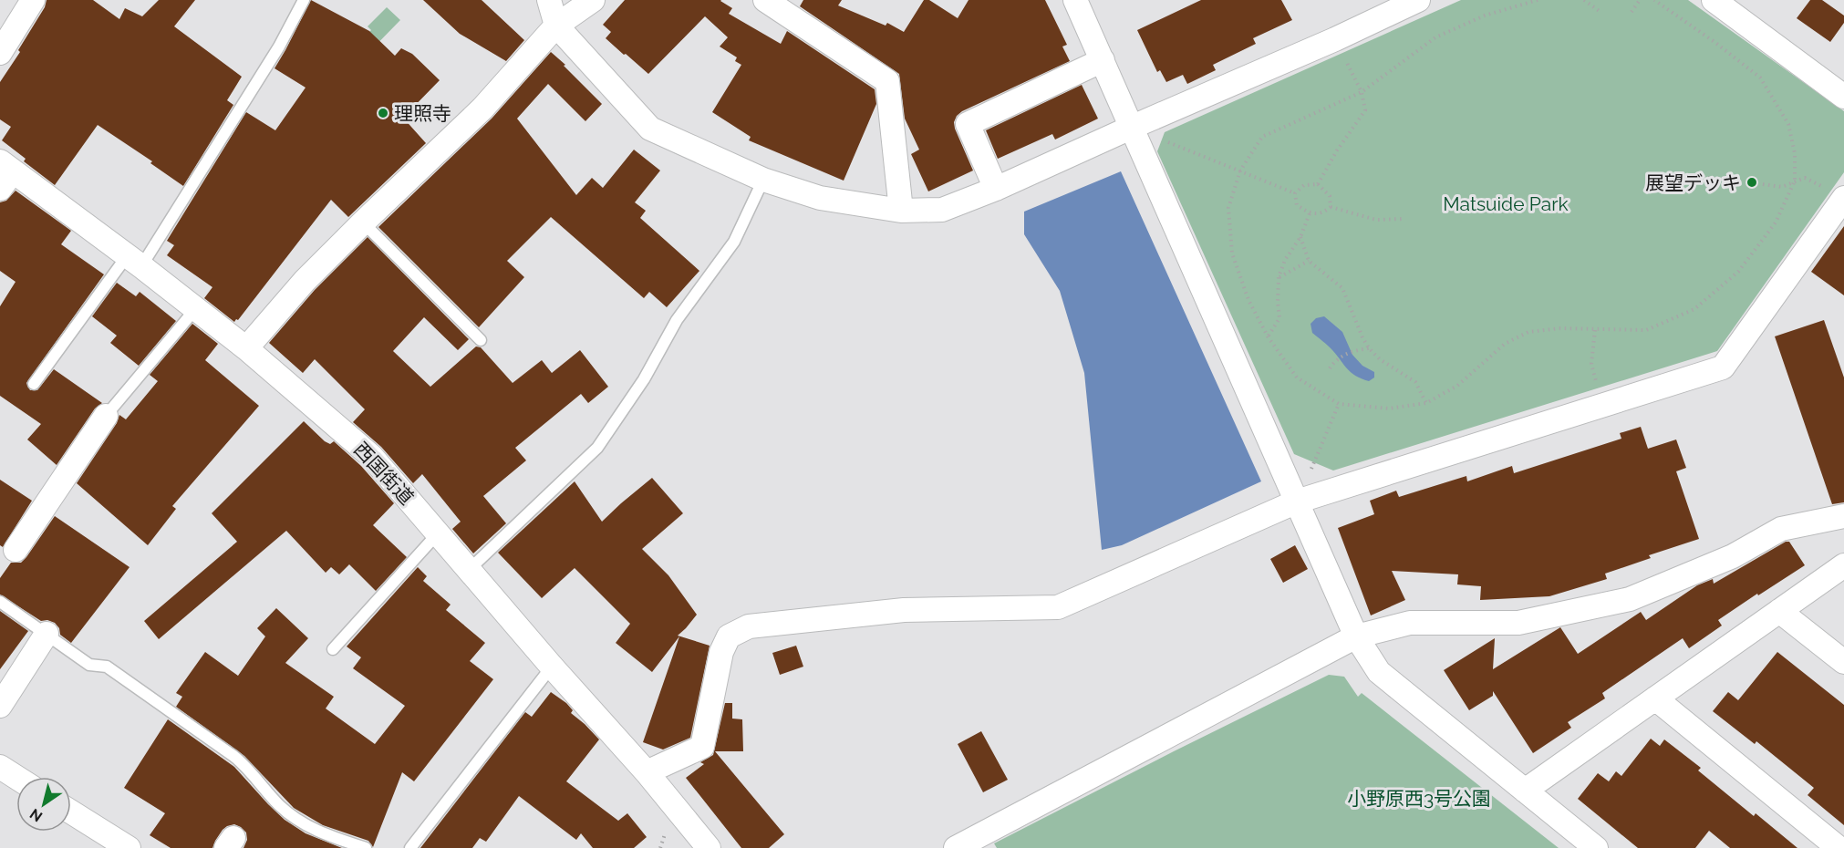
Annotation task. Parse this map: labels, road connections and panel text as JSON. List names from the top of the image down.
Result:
{
  "streets": {
    "street": ["西国街道"]
  },
  "parks": ["Matsuide Park", "小野原西3号公園"],
  "places": ["理照寺", "展望デッキ"],
  "north": "bottom left"
}
